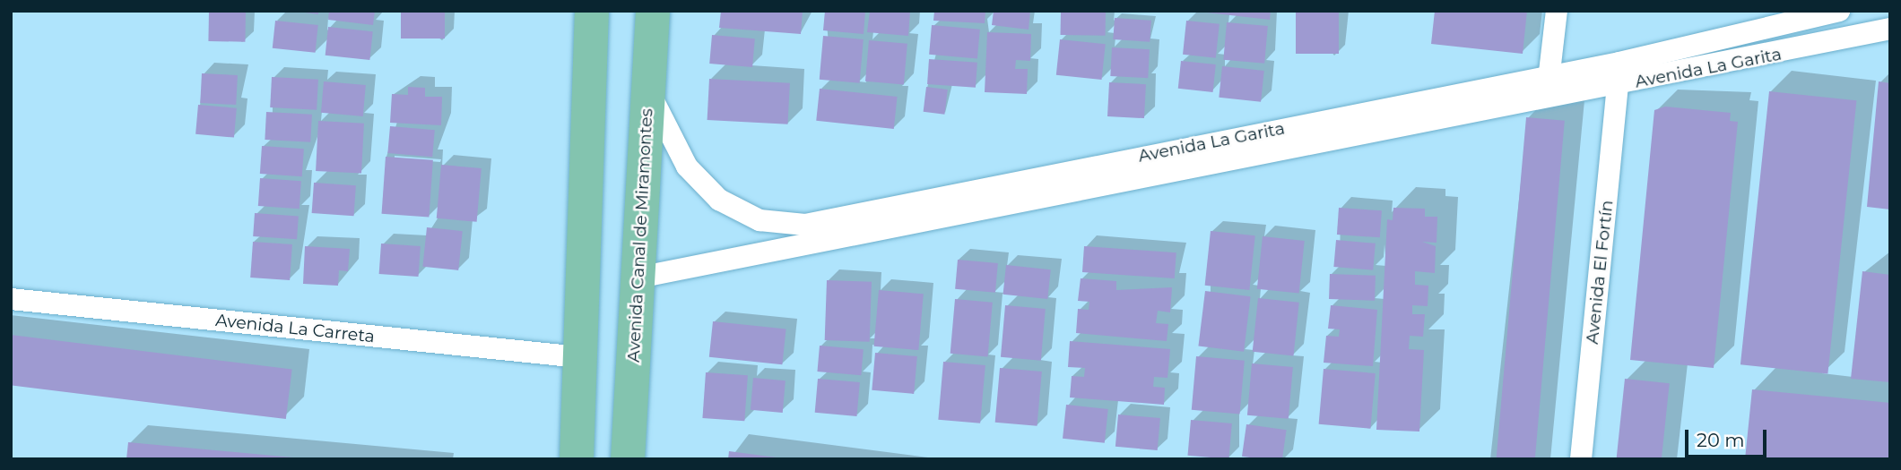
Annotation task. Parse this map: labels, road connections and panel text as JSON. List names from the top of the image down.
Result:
{
  "streets": {
    "main road": ["Avenida Canal de Miramontes"],
    "street": ["Avenida La Garita", "Avenida El Fortín", "Avenida La Carreta"]
  },
  "crossings": [
    ["Avenida La Garita", "Avenida Canal de Miramontes"],
    ["Avenida La Garita", "Avenida El Fortín"]
  ],
  "scale_bar": "20 m"
}
